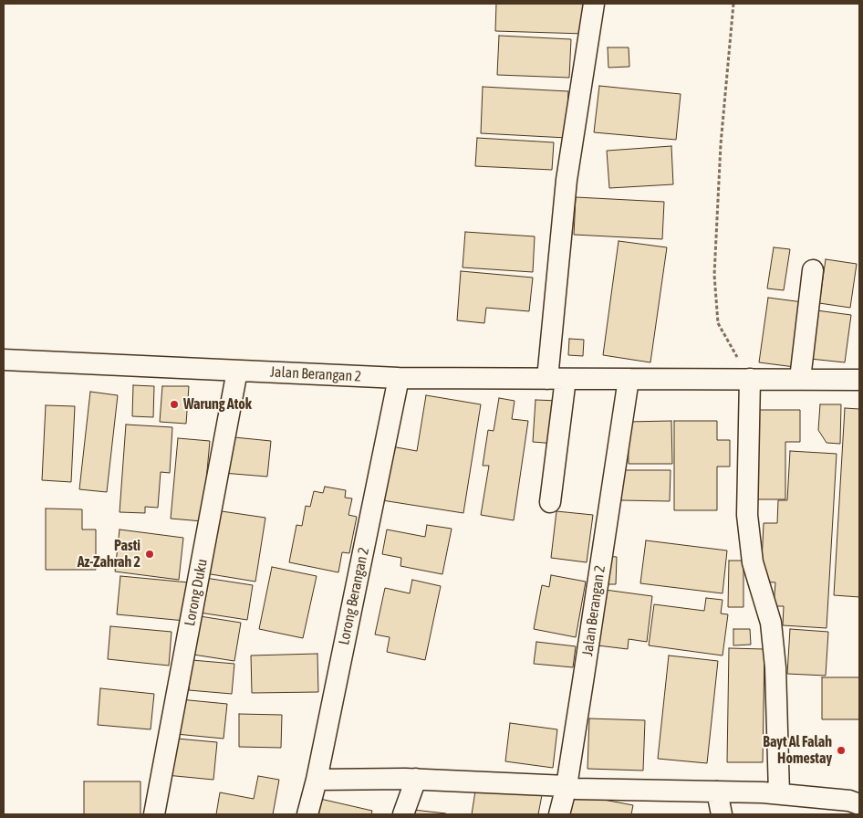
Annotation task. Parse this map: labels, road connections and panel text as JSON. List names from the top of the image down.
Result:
{
  "streets": {
    "street": ["Jalan Berangan 2", "Lorong Duku", "Lorong Berangan 2"]
  },
  "crossings": [
    ["Jalan Berangan 2", "Lorong Duku"],
    ["Jalan Berangan 2", "Lorong Berangan 2"]
  ],
  "places": ["Warung Atok", "Pasti Az-Zahrah 2", "Bayt Al Falah Homestay"]
}
